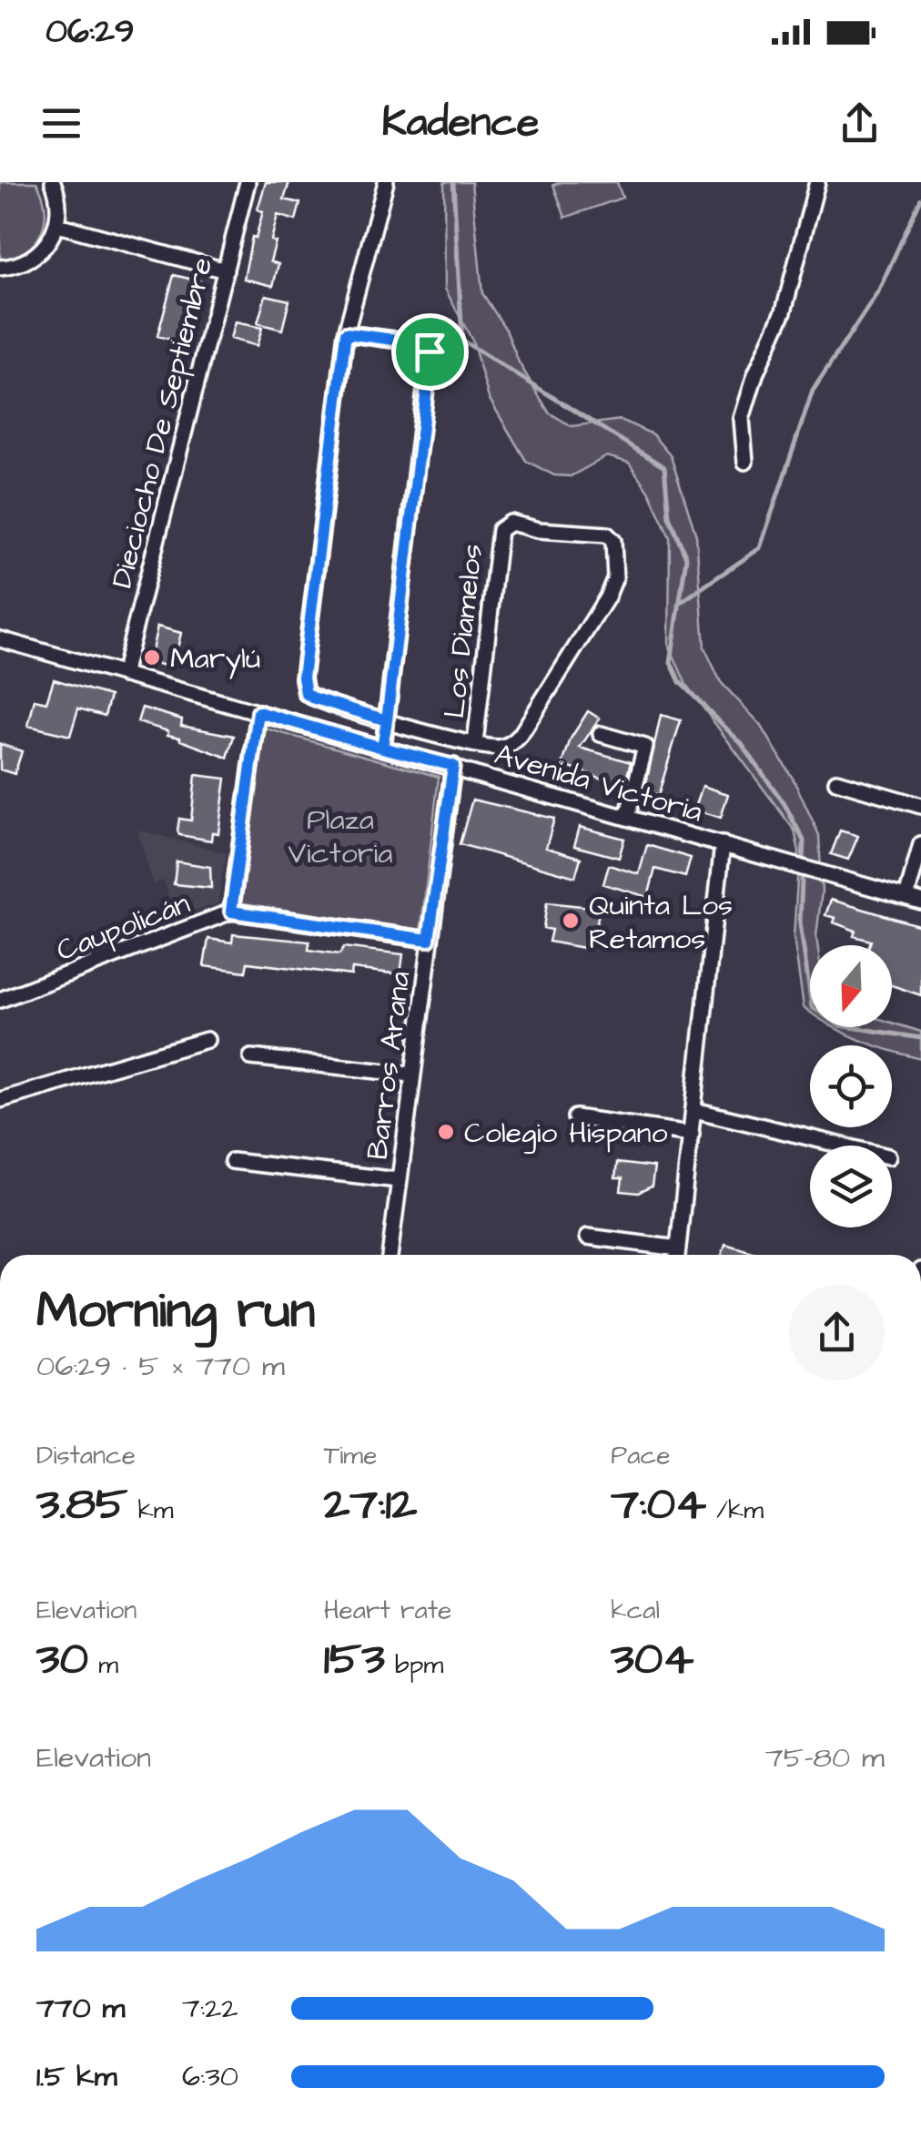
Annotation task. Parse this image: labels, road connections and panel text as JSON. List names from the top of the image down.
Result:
{
  "streets": {
    "street": [
      "Dieciocho De Septiembre",
      "Los Diamelos",
      "Avenida Victoria",
      "Caupolicán",
      "Barros Arana"
    ]
  },
  "crossings": [
    ["Dieciocho De Septiembre", "Avenida Victoria"],
    ["Avenida Victoria", "Barros Arana"],
    ["Caupolicán", "Barros Arana"]
  ],
  "parks": ["Plaza Victoria"],
  "places": ["Marylú", "Quinta Los Retamos", "Colegio Hispano"],
  "north": "bottom",
  "page": {
    "status": "06:29",
    "header": "Kadence",
    "heading": ["Morning run", "06:29 · 5 × 770 m"],
    "stats": [
      ["Distance", "3.85 km"],
      ["Time", "27:12"],
      ["Pace", "7:04 /km"],
      ["Elevation", "30 m"],
      ["Heart rate", "153 bpm"],
      ["kcal", "304"]
    ],
    "chart": ["Elevation", "75–80 m"],
    "list": [
      {
        "name": "770 m",
        "note": "7:22"
      },
      {
        "name": "1.5 km",
        "note": "6:30"
      }
    ]
  }
}
